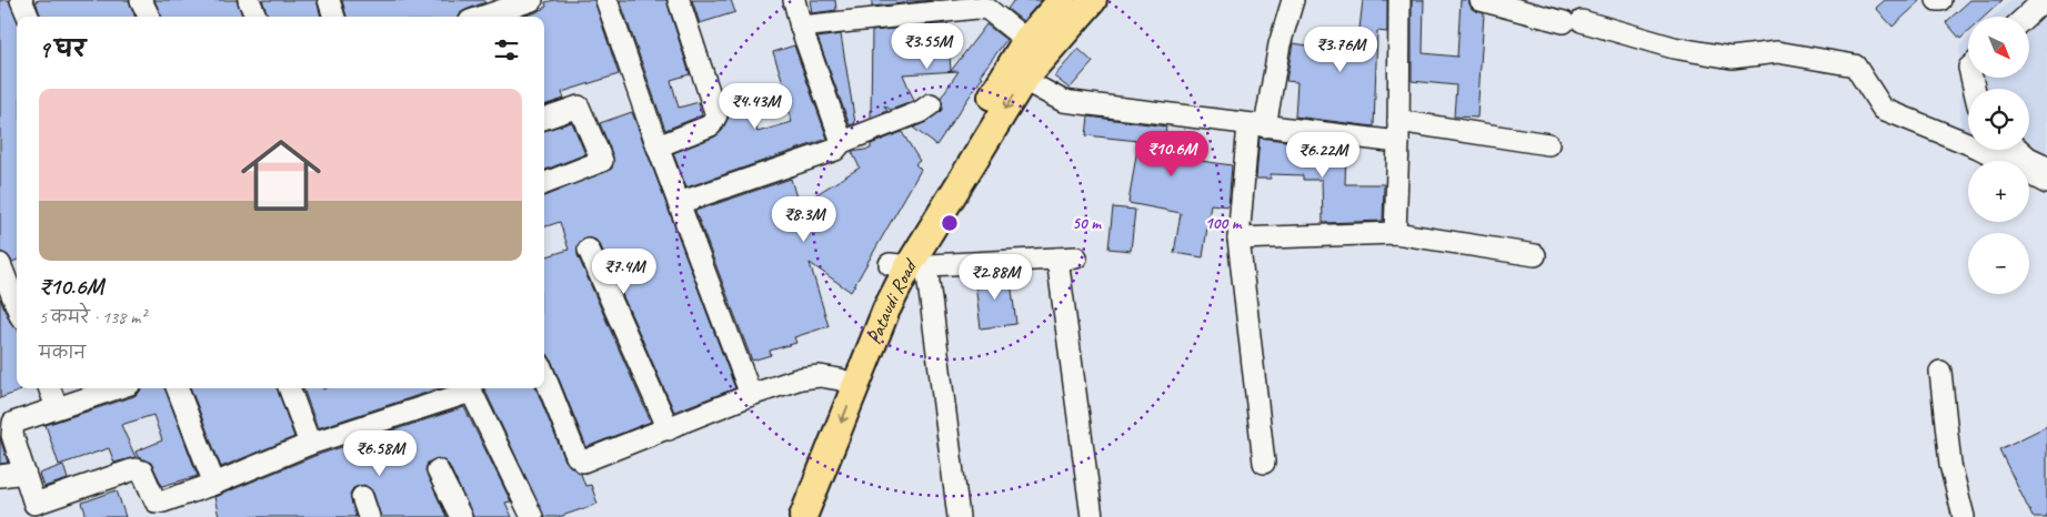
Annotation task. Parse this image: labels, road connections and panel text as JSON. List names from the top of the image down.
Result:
{
  "north": "bottom right",
  "page": {
    "map_buttons": ["+", "−"],
    "heading": "9 घर",
    "price": [
      "₹3.55M",
      "₹3.76M",
      "₹4.43M",
      "₹10.6M",
      "₹6.22M",
      "₹8.3M",
      "₹7.4M",
      "₹2.88M",
      "₹6.58M"
    ],
    "list": [
      {
        "name": "₹10.6M",
        "note": "5 कमरे · 138 m² · मकान"
      }
    ]
  },
  "rings": ["50 m", "100 m"]
}
